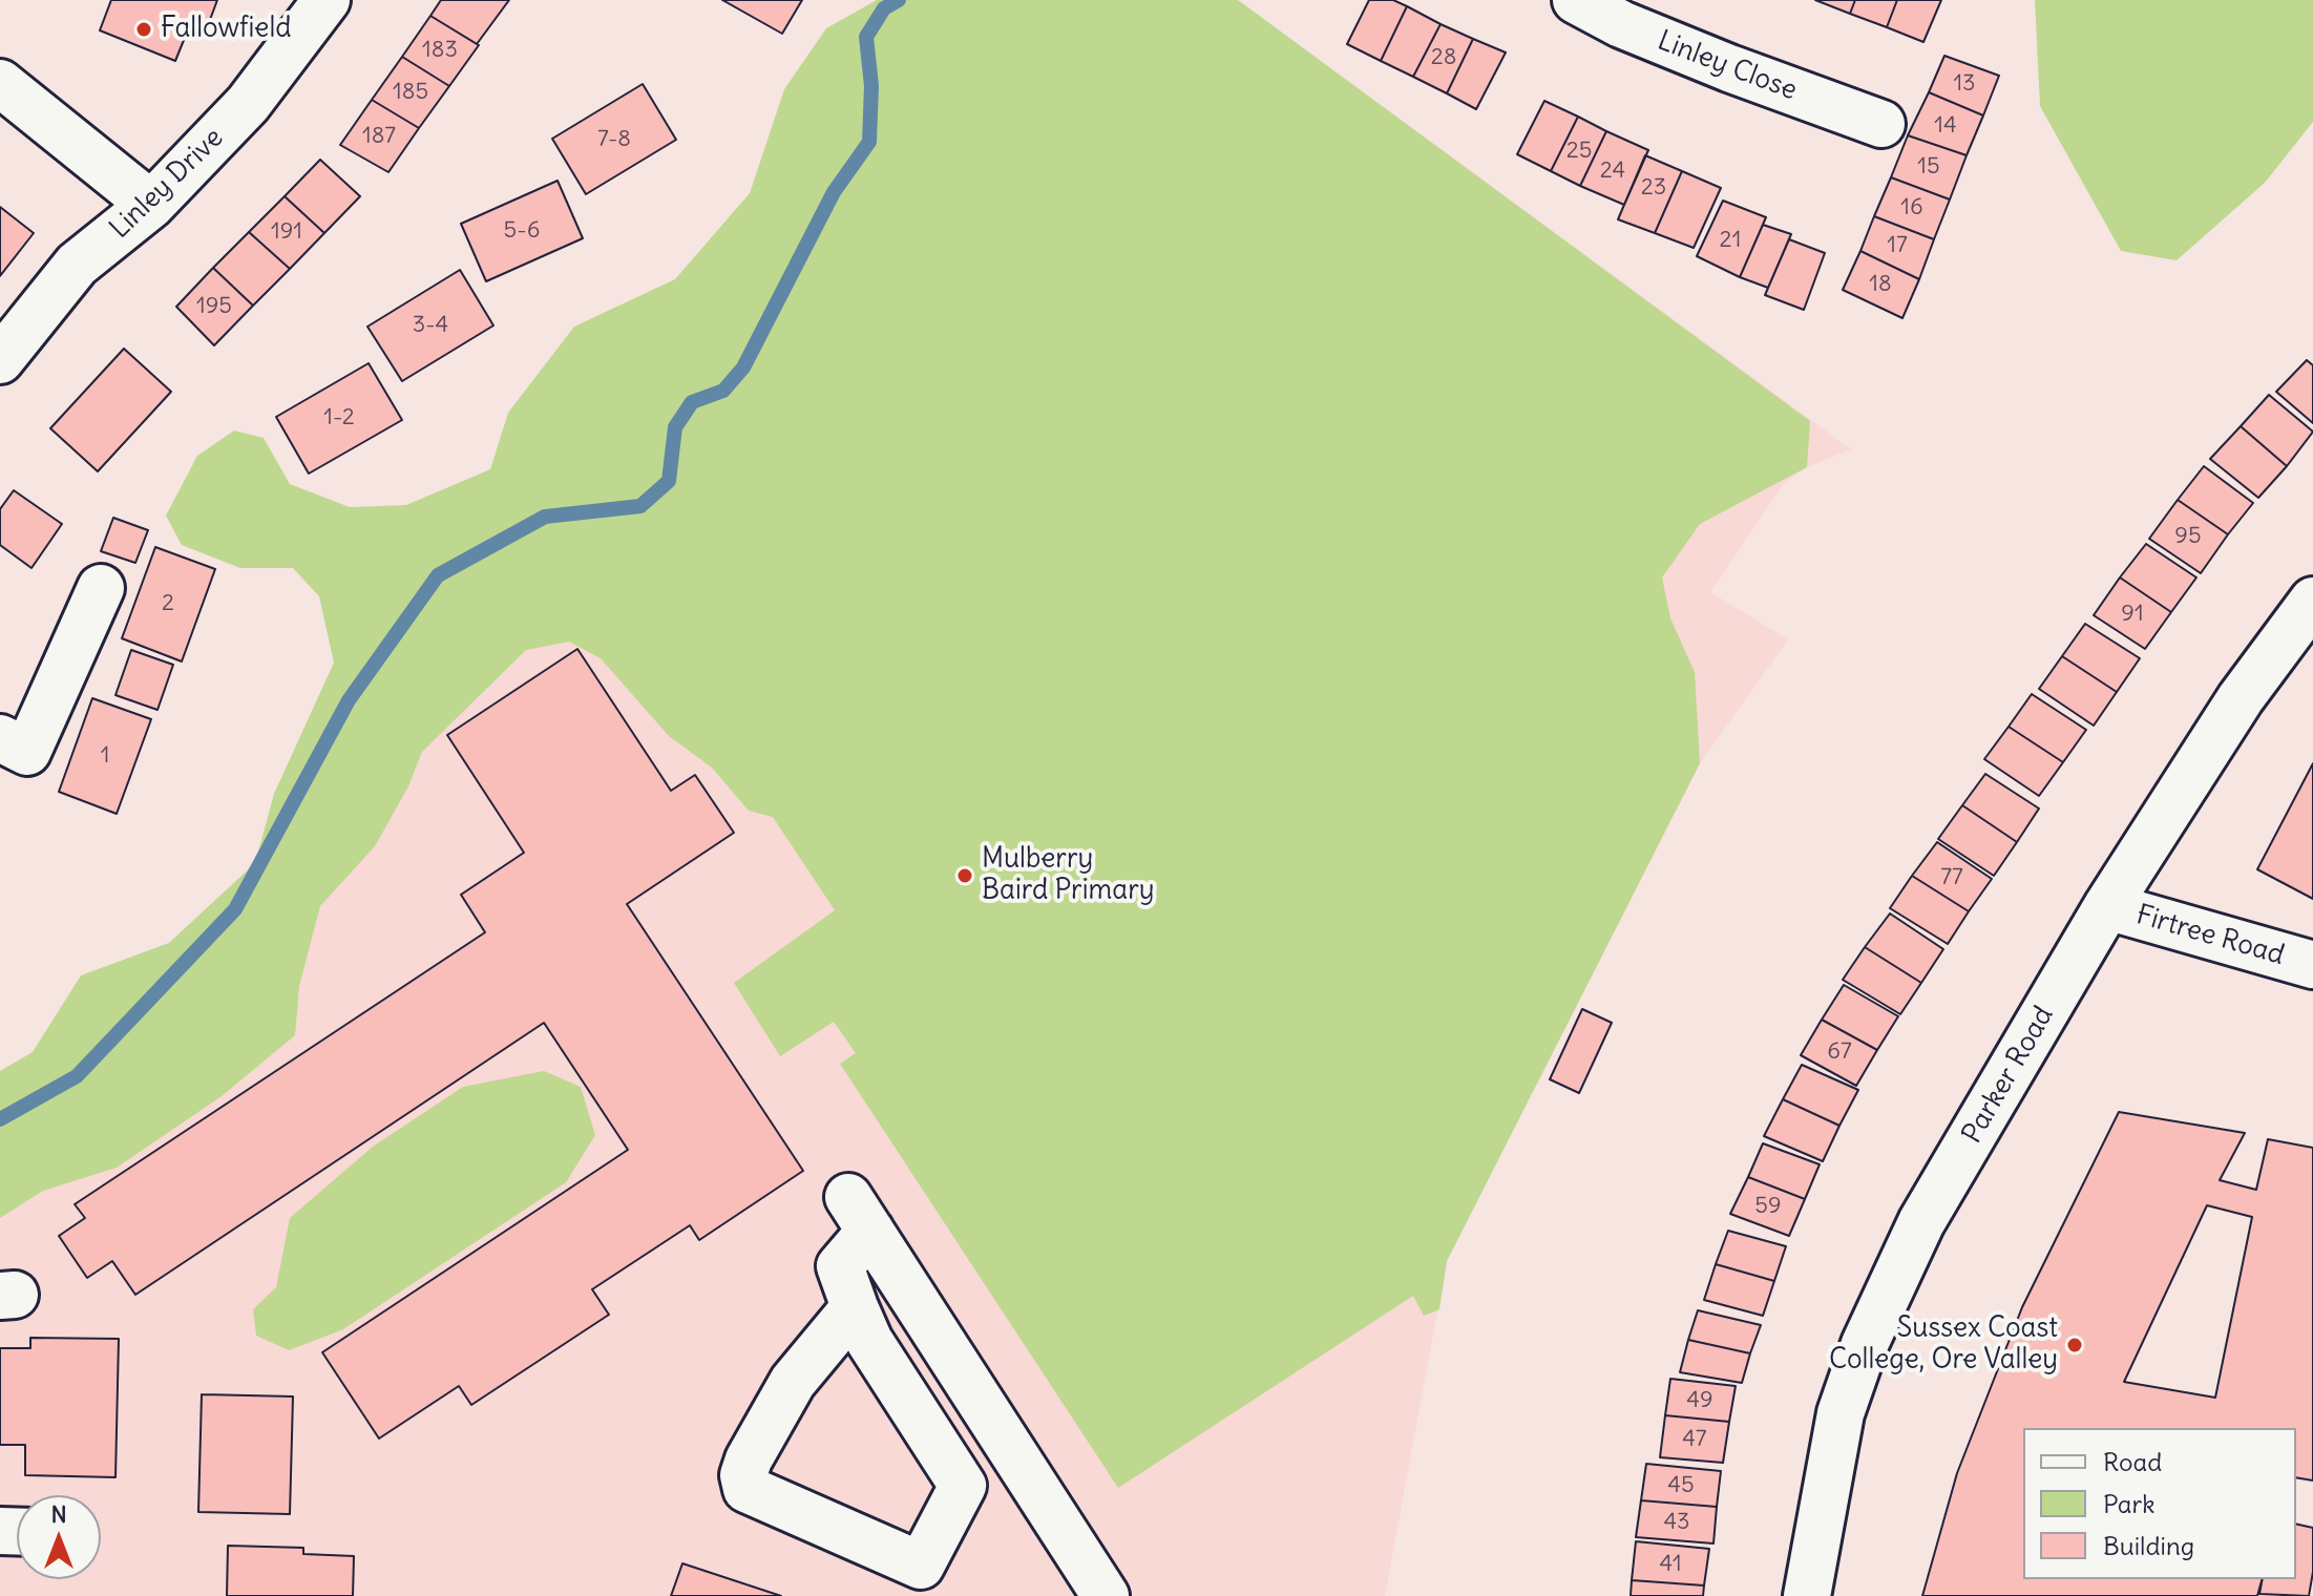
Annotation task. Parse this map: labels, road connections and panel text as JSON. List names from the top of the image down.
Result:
{
  "streets": {
    "street": [
      "Linley Close",
      "Linley Drive",
      "Firtree Road",
      "Parker Road"
    ]
  },
  "crossings": [
    ["Firtree Road", "Parker Road"]
  ],
  "places": ["Fallowfield", "Mulberry Baird Primary", "Sussex Coast College, Ore Valley"],
  "house_numbers": [
    "183",
    "28",
    "13",
    "185",
    "14",
    "187",
    "7-8",
    "25",
    "15",
    "24",
    "23",
    "16",
    "5-6",
    "191",
    "21",
    "17",
    "18",
    "195",
    "3-4",
    "1-2",
    "95",
    "2",
    "91",
    "1",
    "77",
    "67",
    "59",
    "49",
    "47",
    "45",
    "43",
    "41"
  ],
  "legend": ["Road", "Park", "Building"],
  "north": "top"
}
